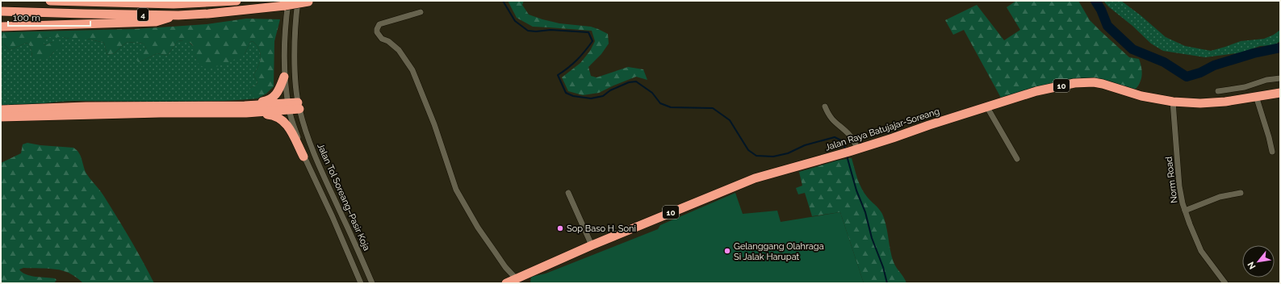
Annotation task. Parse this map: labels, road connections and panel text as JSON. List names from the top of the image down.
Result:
{
  "streets": {
    "highway": ["4", "10", "Jalan Raya Batujajar-Soreang"],
    "street": ["Norm Road", "Jalan Tol Soreang–Pasir Koja"]
  },
  "crossings": [
    ["4", "Jalan Tol Soreang–Pasir Koja"],
    ["Jalan Raya Batujajar-Soreang", "Norm Road"]
  ],
  "places": ["Sop Baso H. Soni", "Gelanggang Olahraga Si Jalak Harupat"],
  "scale_bar": "100 m",
  "north": "bottom left"
}
